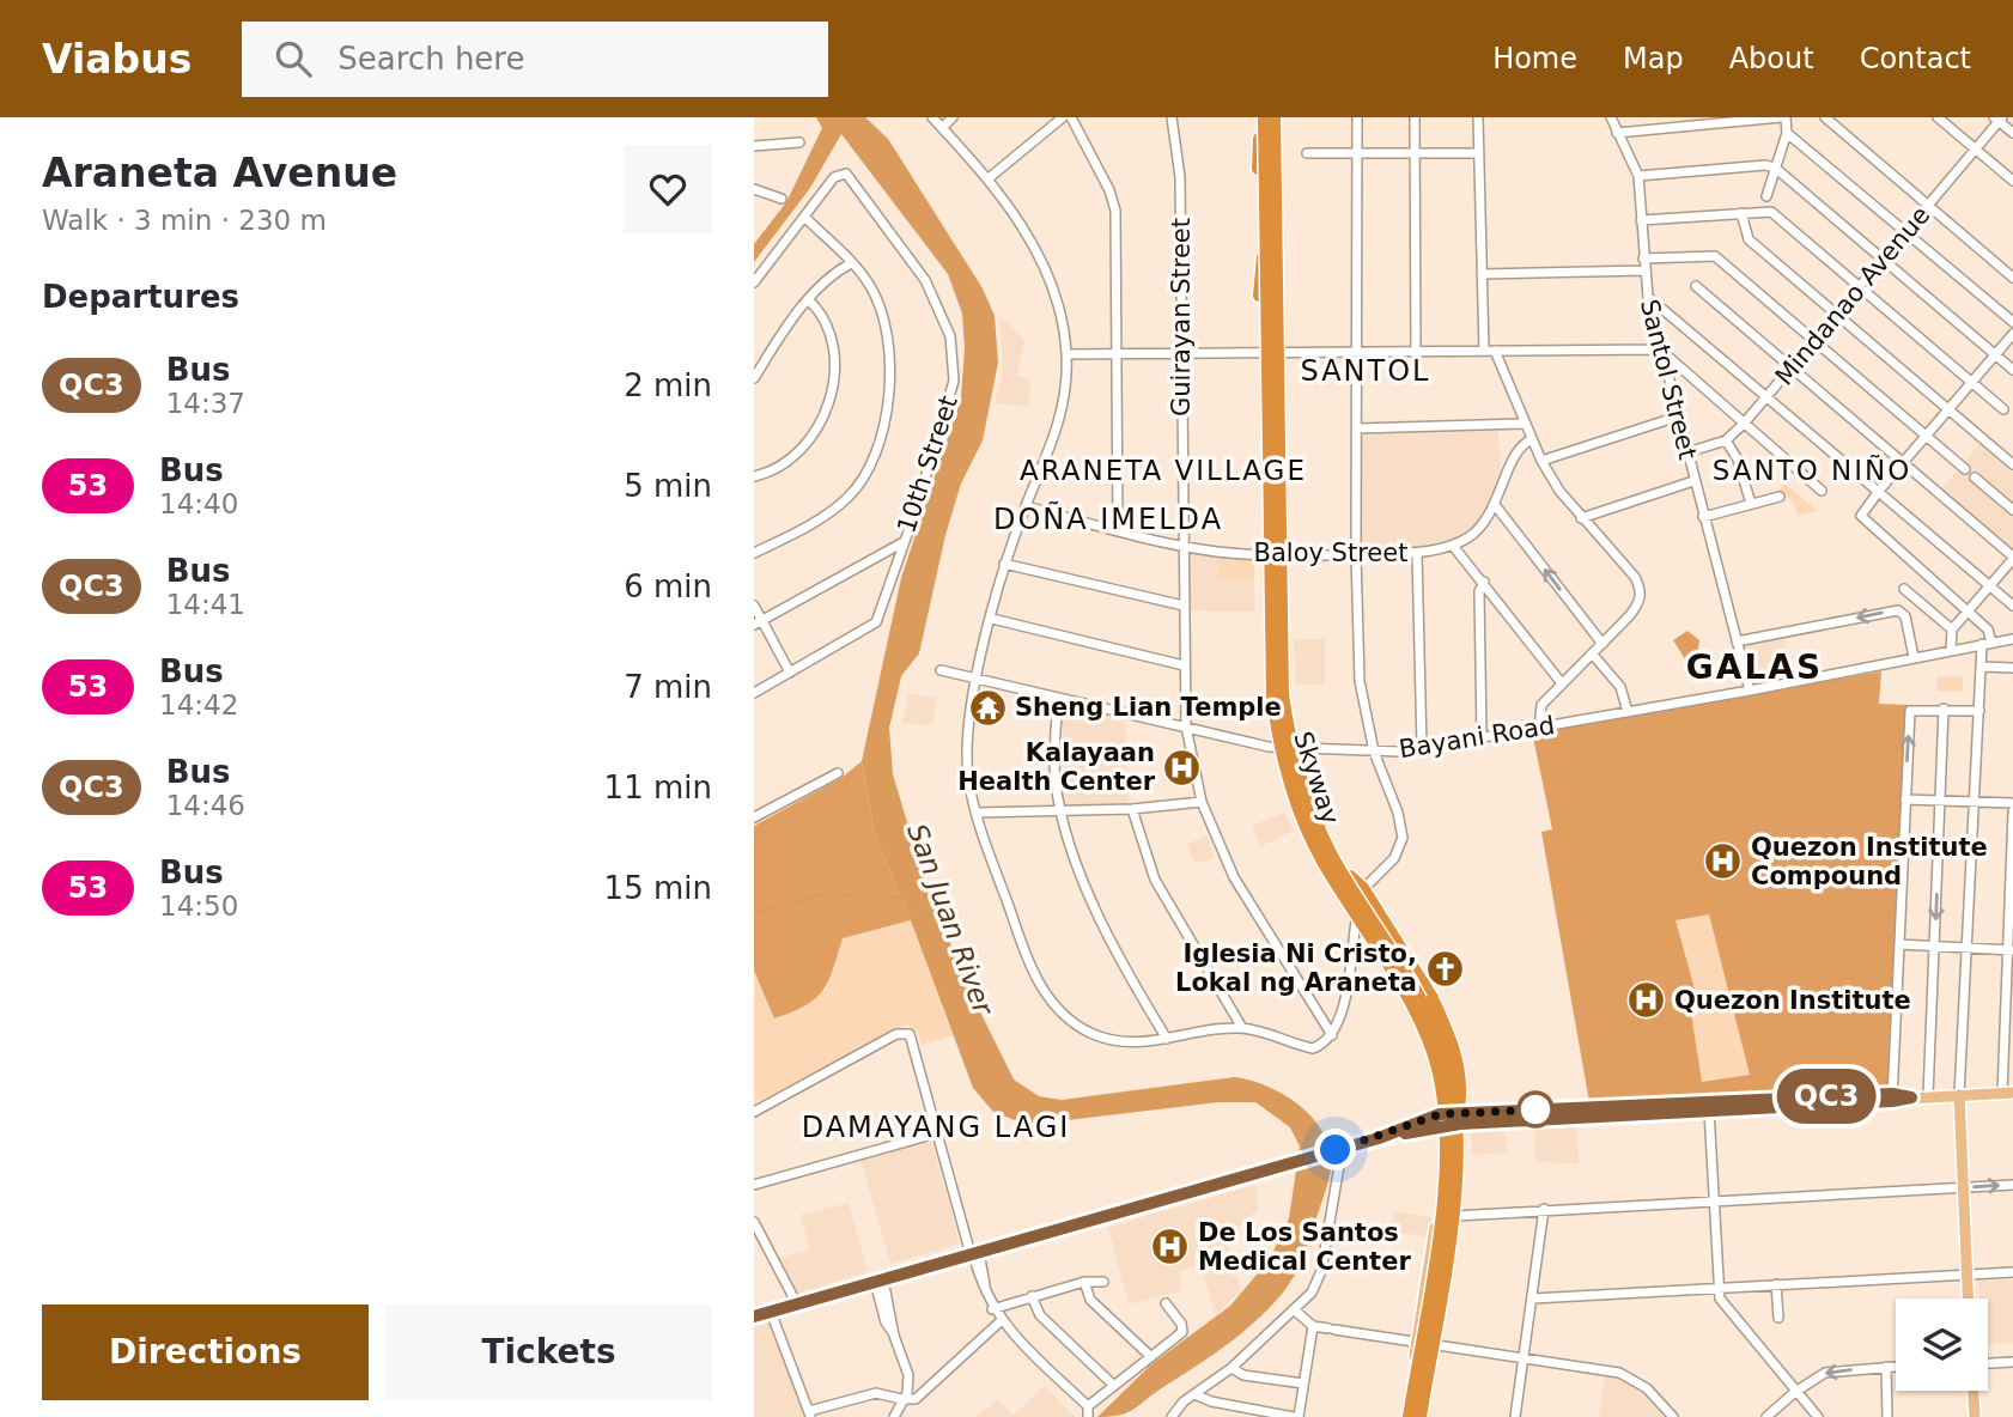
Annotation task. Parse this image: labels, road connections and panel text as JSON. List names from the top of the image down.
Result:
{
  "streets": {
    "highway": ["Skyway"],
    "street": [
      "Mindanao Avenue",
      "Guirayan Street",
      "Santol Street",
      "10th Street",
      "Baloy Street",
      "Bayani Road"
    ]
  },
  "crossings": [
    ["Mindanao Avenue", "Santol Street"],
    ["Guirayan Street", "Baloy Street"],
    ["Guirayan Street", "Bayani Road"],
    ["Santol Street", "Bayani Road"]
  ],
  "districts": [
    "SANTOL",
    "ARANETA VILLAGE",
    "SANTO NIÑO",
    "DOÑA IMELDA",
    "GALAS",
    "DAMAYANG LAGI"
  ],
  "water": ["San Juan River"],
  "places": {
    "temple": ["Sheng Lian Temple"],
    "hospital": [
      "Kalayaan Health Center",
      "Quezon Institute Compound",
      "Quezon Institute",
      "De Los Santos Medical Center"
    ],
    "church": ["Iglesia Ni Cristo, Lokal ng Araneta"]
  },
  "lines": ["bus line QC3"],
  "page": {
    "header": "Viabus",
    "search": "Search here",
    "nav": [
      "Home",
      "Map",
      "About",
      "Contact"
    ],
    "heading": [
      ["Araneta Avenue", "Walk · 3 min · 230 m"],
      "Departures"
    ],
    "on_map": "QC3",
    "list": [
      {
        "mark": "QC3",
        "name": "Bus",
        "note": "14:37",
        "value": "2 min"
      },
      {
        "mark": "53",
        "name": "Bus",
        "note": "14:40",
        "value": "5 min"
      },
      {
        "mark": "QC3",
        "name": "Bus",
        "note": "14:41",
        "value": "6 min"
      },
      {
        "mark": "53",
        "name": "Bus",
        "note": "14:42",
        "value": "7 min"
      },
      {
        "mark": "QC3",
        "name": "Bus",
        "note": "14:46",
        "value": "11 min"
      },
      {
        "mark": "53",
        "name": "Bus",
        "note": "14:50",
        "value": "15 min"
      }
    ],
    "buttons": ["Directions", "Tickets"]
  }
}
